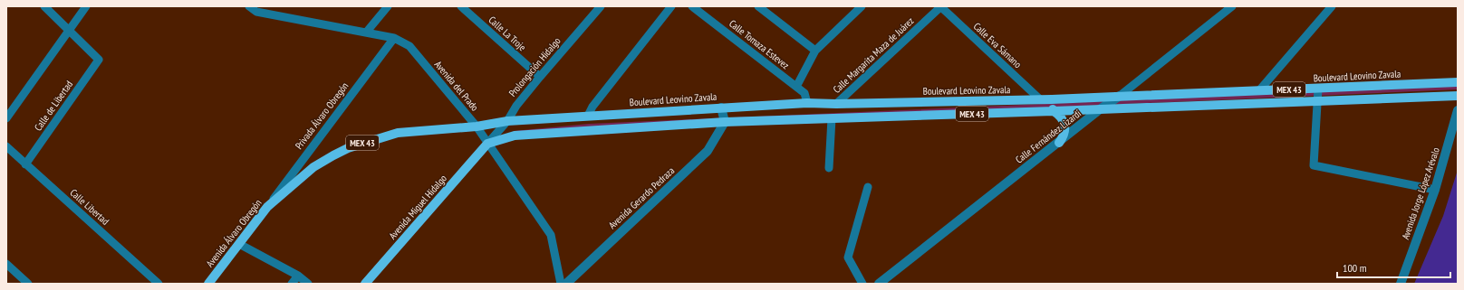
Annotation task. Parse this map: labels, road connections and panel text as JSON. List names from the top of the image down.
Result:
{
  "streets": {
    "main road": [
      "Boulevard Leovino Zavala",
      "MEX 43",
      "Avenida Miguel Hidalgo",
      "Avenida Álvaro Obregón"
    ],
    "street": [
      "Calle La Troje",
      "Calle Tomaza Estevez",
      "Calle Eva Sámano",
      "Calle Margarita Maza de Juárez",
      "Prolongación Hidalgo",
      "Avenida del Prado",
      "Calle de Libertad",
      "Privada Álvaro Obregón",
      "Calle Fernández Lizardi",
      "Avenida Jorge López Arévalo",
      "Avenida Gerardo Pedraza",
      "Calle Libertad"
    ]
  },
  "crossings": [
    ["Calle La Troje", "Prolongación Hidalgo"],
    ["Calle Tomaza Estevez", "Boulevard Leovino Zavala"],
    ["Calle Eva Sámano", "Calle Margarita Maza de Juárez"],
    ["Calle Eva Sámano", "Boulevard Leovino Zavala"],
    ["Calle Margarita Maza de Juárez", "Boulevard Leovino Zavala"],
    ["Prolongación Hidalgo", "Boulevard Leovino Zavala"],
    ["Prolongación Hidalgo", "Avenida del Prado"],
    ["Prolongación Hidalgo", "MEX 43"],
    ["Prolongación Hidalgo", "Avenida Miguel Hidalgo"],
    ["Boulevard Leovino Zavala", "Avenida del Prado"],
    ["Boulevard Leovino Zavala", "Calle Fernández Lizardi"],
    ["Boulevard Leovino Zavala", "Avenida Álvaro Obregón"],
    ["Avenida del Prado", "MEX 43"],
    ["Avenida del Prado", "Privada Álvaro Obregón"],
    ["Avenida del Prado", "Avenida Miguel Hidalgo"],
    ["Avenida del Prado", "Avenida Álvaro Obregón"],
    ["MEX 43", "Calle Fernández Lizardi"],
    ["MEX 43", "Avenida Gerardo Pedraza"],
    ["MEX 43", "Avenida Miguel Hidalgo"],
    ["Calle de Libertad", "Calle Libertad"],
    ["Privada Álvaro Obregón", "Avenida Álvaro Obregón"]
  ],
  "scale_bar": "100 m"
}
